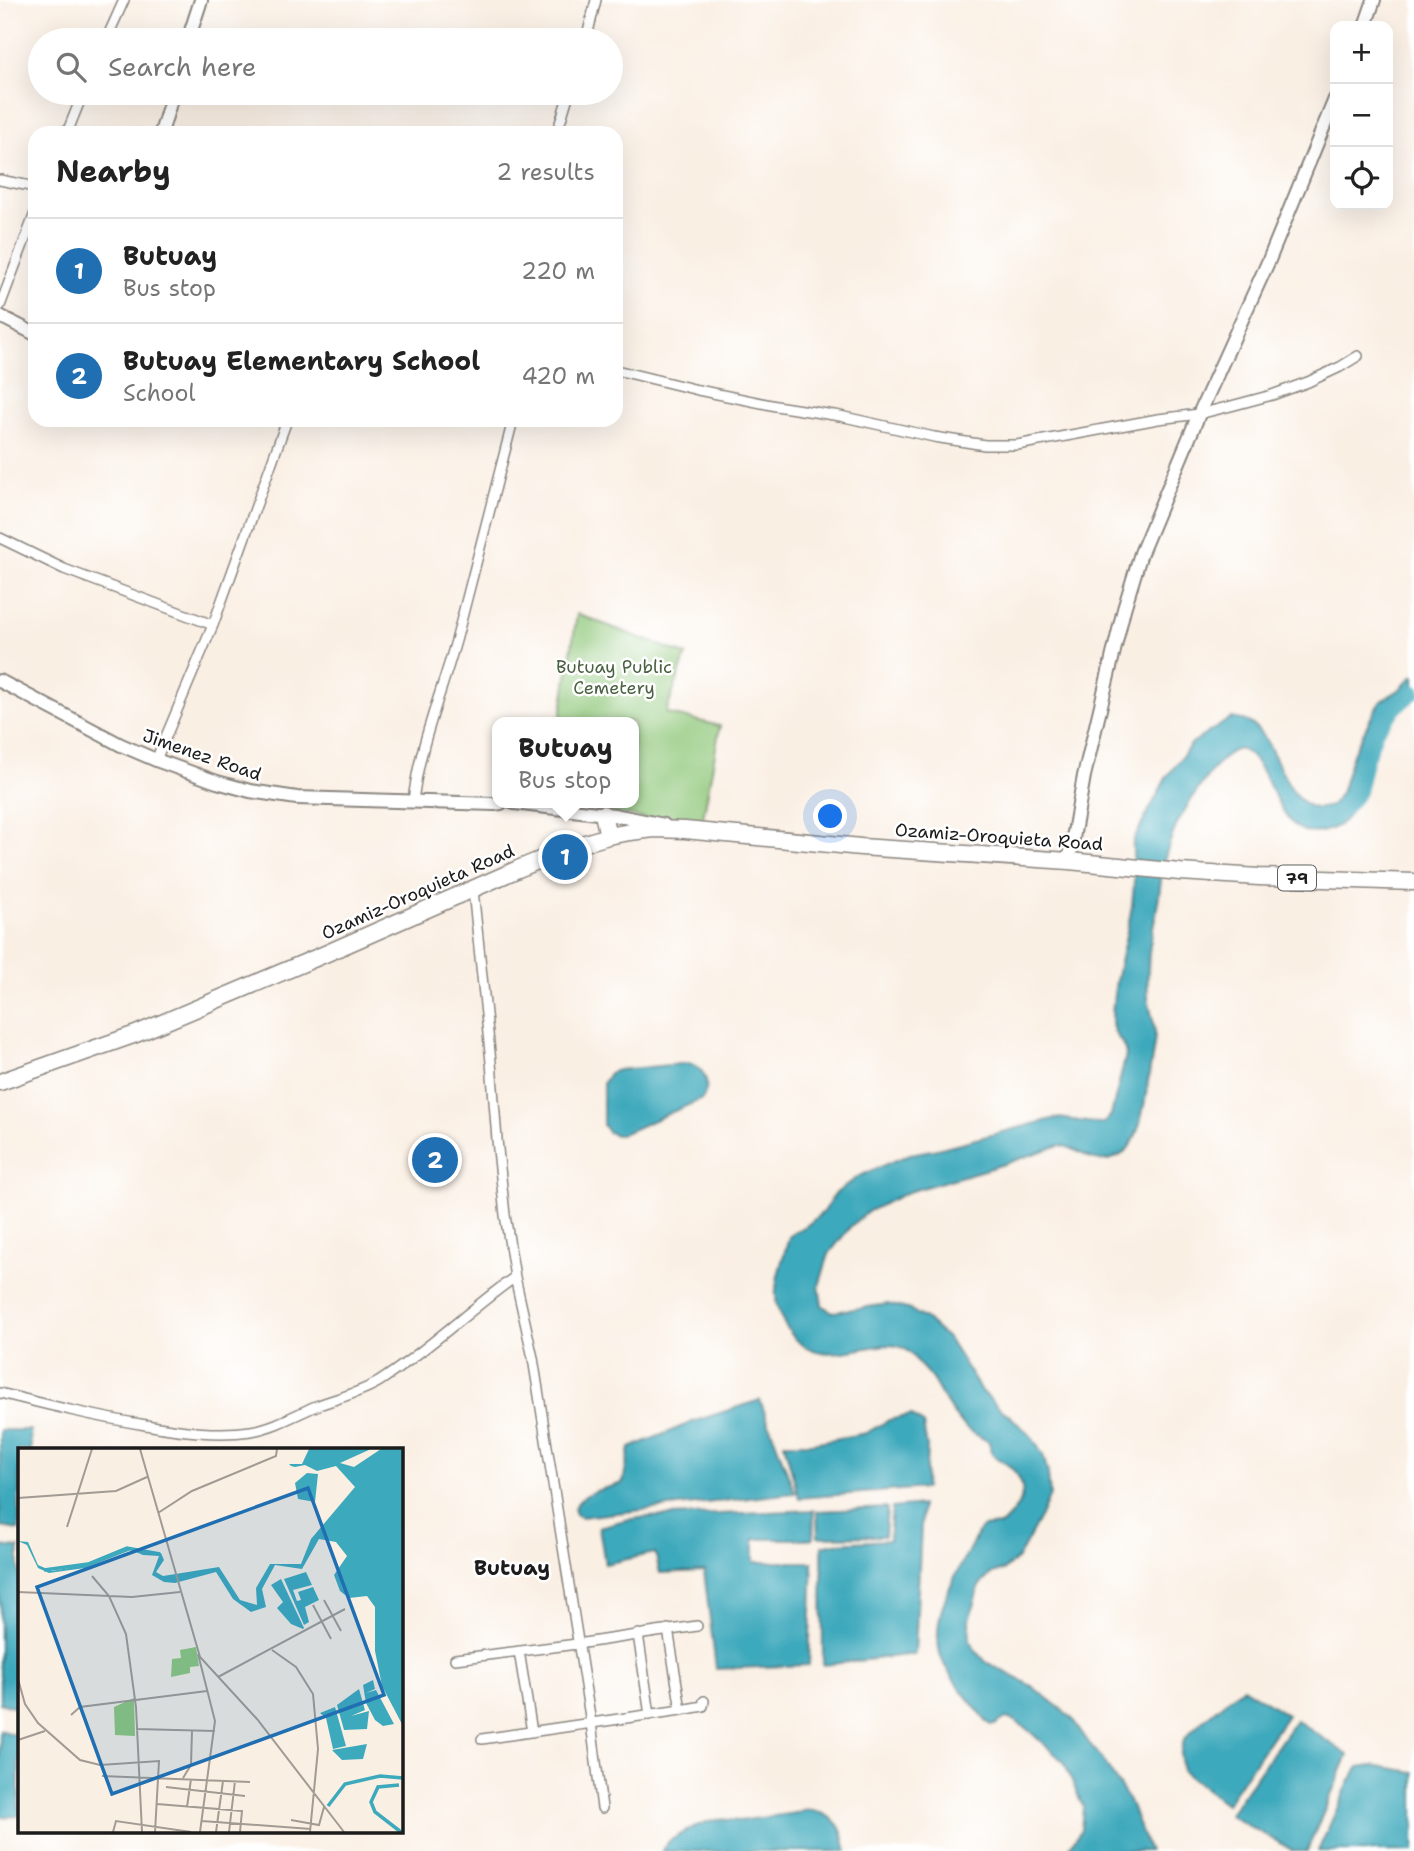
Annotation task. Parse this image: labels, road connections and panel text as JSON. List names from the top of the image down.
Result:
{
  "streets": {
    "highway": ["Ozamiz-Oroquieta Road", "79"],
    "street": ["Jimenez Road"]
  },
  "crossings": [
    ["Jimenez Road", "Ozamiz-Oroquieta Road"]
  ],
  "districts": ["Butuay"],
  "parks": ["Butuay Public Cemetery"],
  "page": {
    "map_buttons": ["+", "−"],
    "search": "Search here",
    "heading": ["Nearby", "2 results"],
    "list": [
      {
        "mark": "1",
        "name": "Butuay",
        "note": "Bus stop",
        "value": "220 m"
      },
      {
        "mark": "2",
        "name": "Butuay Elementary School",
        "note": "School",
        "value": "420 m"
      }
    ],
    "popup": ["Butuay", "Bus stop"],
    "pins": ["1", "2"]
  }
}
